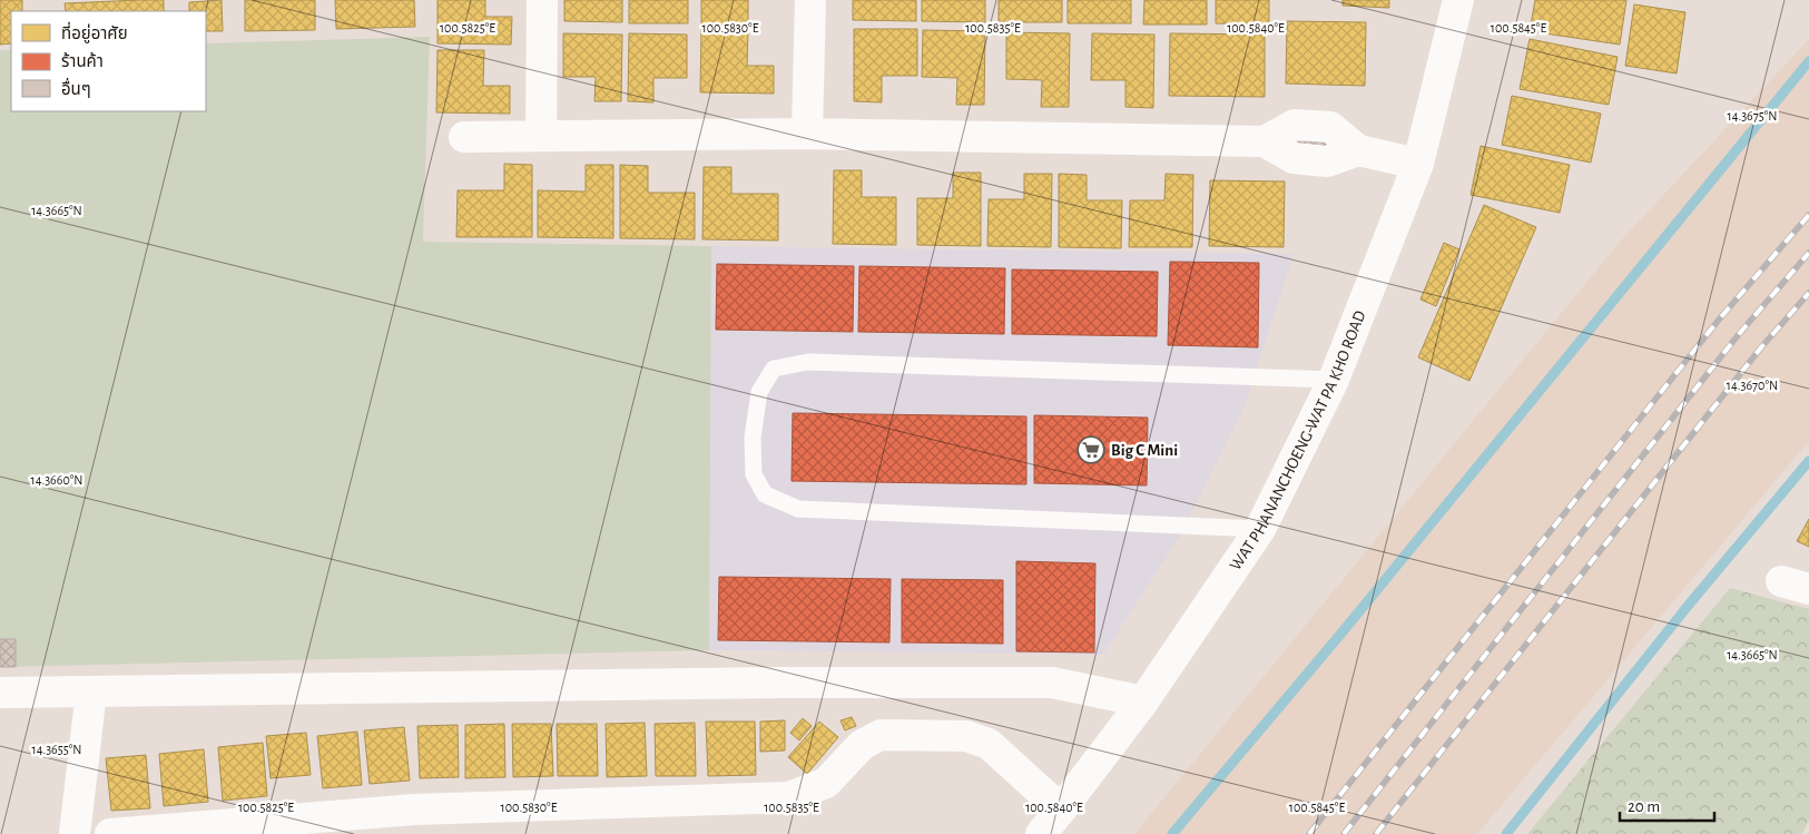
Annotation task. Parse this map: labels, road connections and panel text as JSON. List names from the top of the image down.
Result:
{
  "streets": {
    "street": ["WAT PHANANCHOENG-WAT PA KHO ROAD"]
  },
  "places": {
    "supermarket": ["Big C Mini"]
  },
  "legend": ["ที่อยู่อาศัย", "ร้านค้า", "อื่นๆ"],
  "scale_bar": "20 m",
  "coordinates": [
    "100.5825°E",
    "100.5830°E",
    "100.5835°E",
    "100.5840°E",
    "100.5845°E",
    "14.3675°N",
    "14.3665°N",
    "14.3670°N",
    "14.3660°N",
    "14.3655°N"
  ]
}
